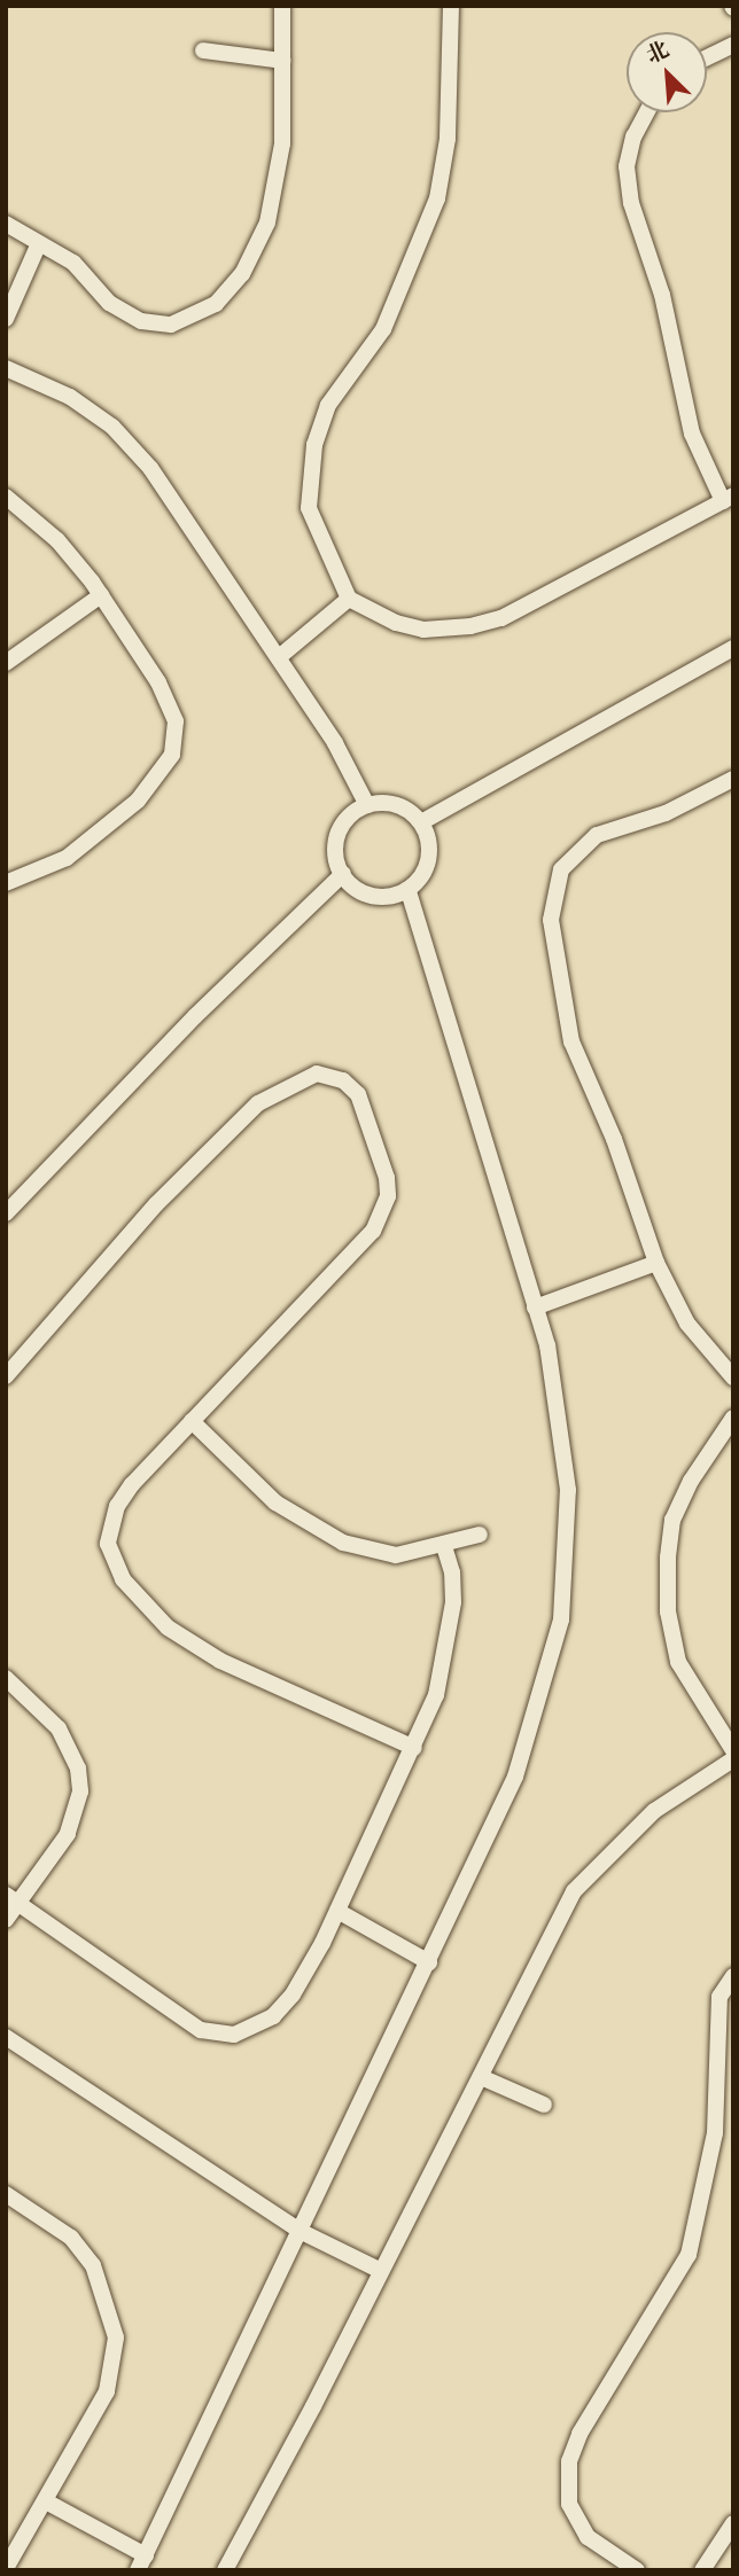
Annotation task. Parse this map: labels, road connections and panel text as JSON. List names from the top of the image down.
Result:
{
  "north": "top left"
}
